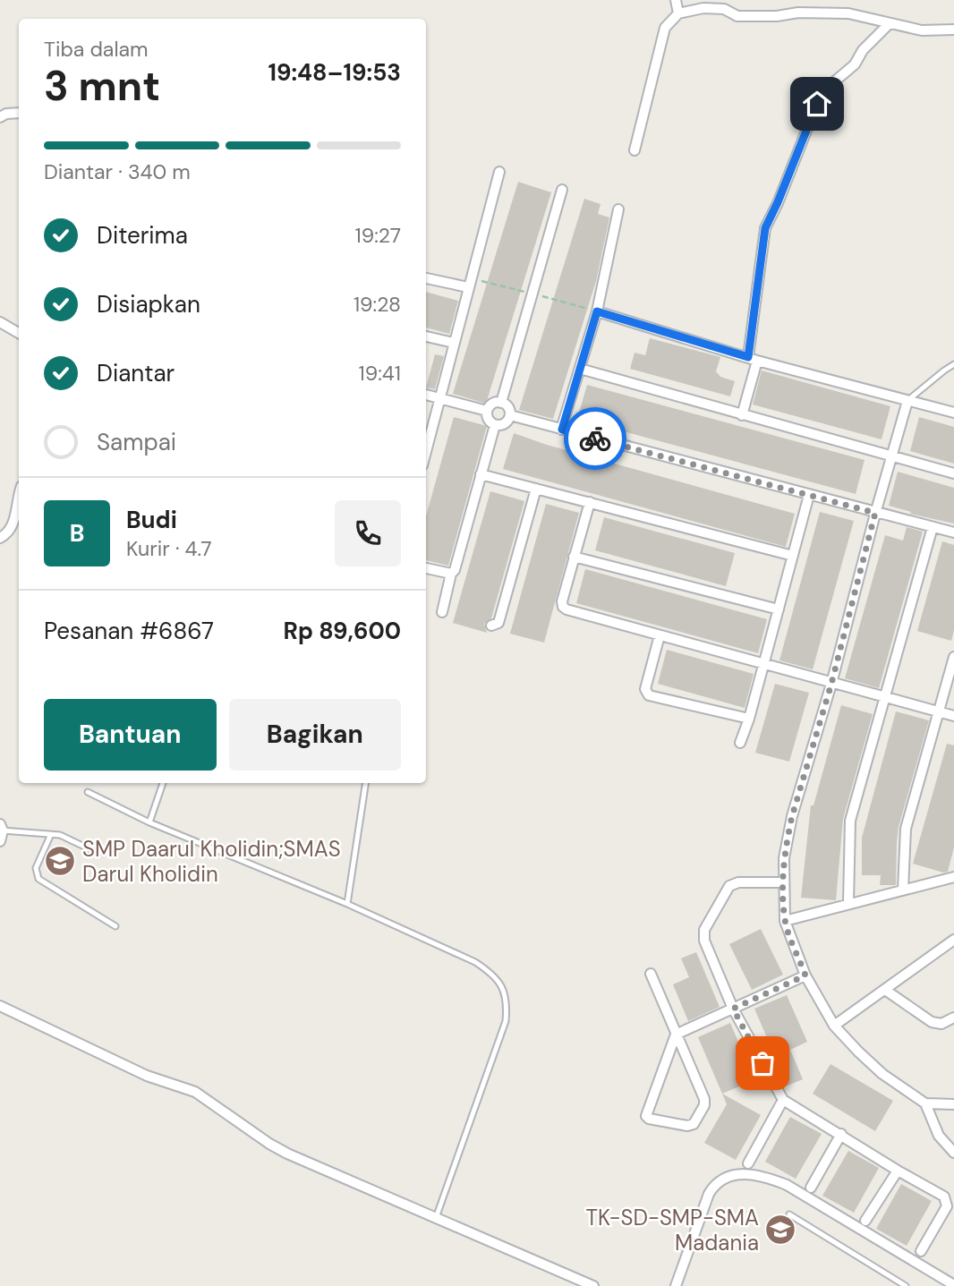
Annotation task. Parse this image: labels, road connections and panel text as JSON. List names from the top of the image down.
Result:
{
  "places": {
    "school or university": ["SMP Daarul Kholidin;SMAS Darul Kholidin", "TK-SD-SMP-SMA Madania"]
  },
  "page": {
    "heading": ["3 mnt", "Tiba dalam", "19:48–19:53"],
    "panel": [
      "Budi",
      "Kurir · 4.7",
      "Pesanan #6867",
      "Rp 89,600"
    ],
    "bar": "Diantar · 340 m",
    "list": [
      ["Diterima", "19:27"],
      ["Disiapkan", "19:28"],
      ["Diantar", "19:41"],
      "Sampai"
    ],
    "round": "B",
    "buttons": ["Bantuan", "Bagikan"]
  }
}
